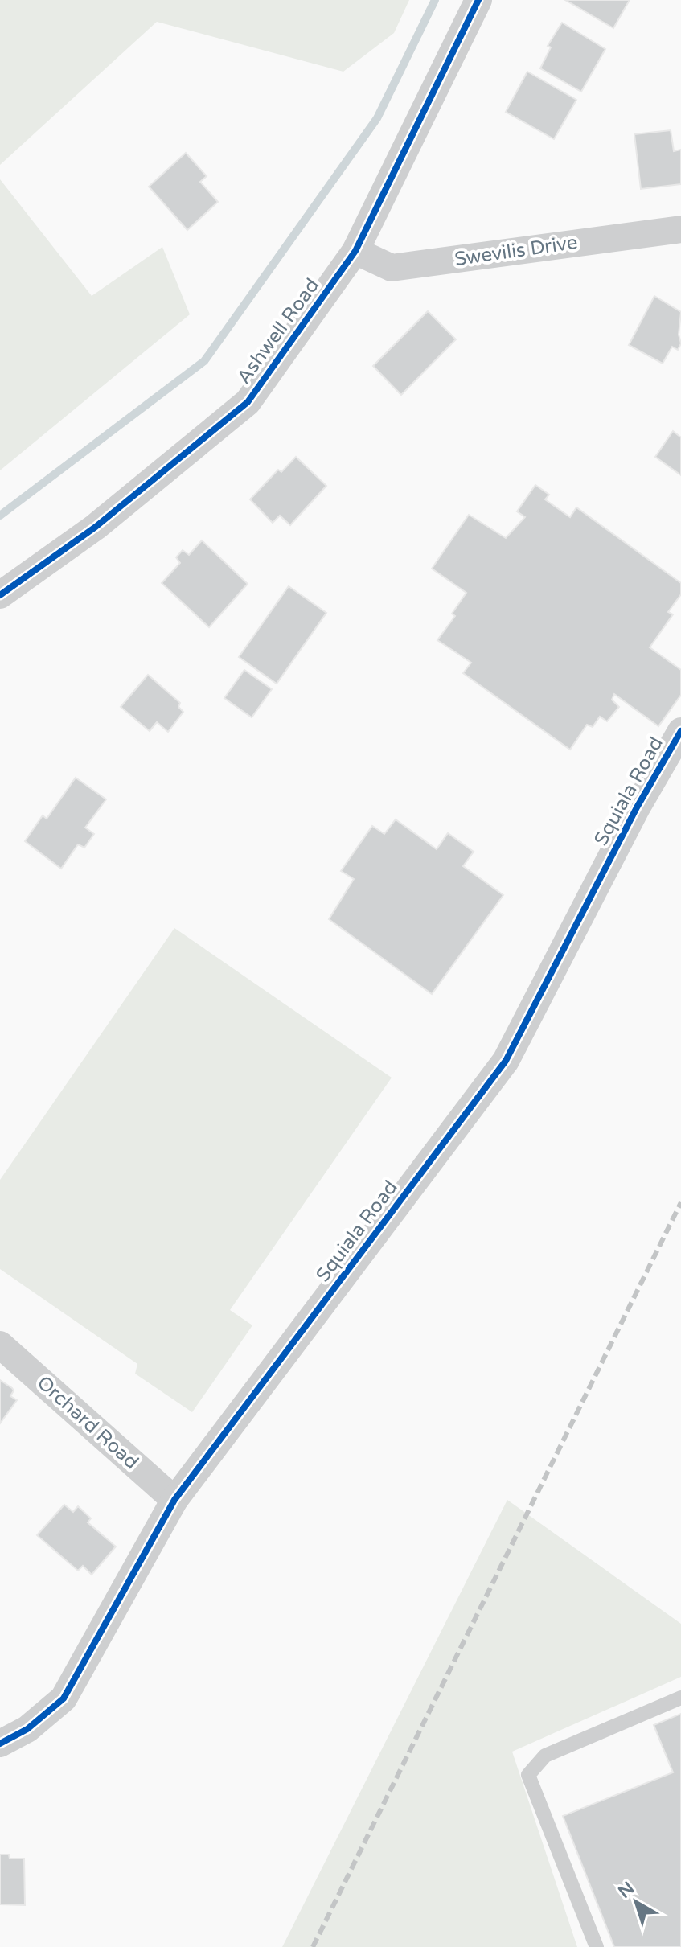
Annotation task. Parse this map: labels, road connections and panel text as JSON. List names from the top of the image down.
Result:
{
  "streets": {
    "street": [
      "Swevilis Drive",
      "Ashwell Road",
      "Squiala Road",
      "Orchard Road"
    ]
  },
  "crossings": [
    ["Swevilis Drive", "Ashwell Road"],
    ["Squiala Road", "Orchard Road"]
  ],
  "north": "top left"
}
